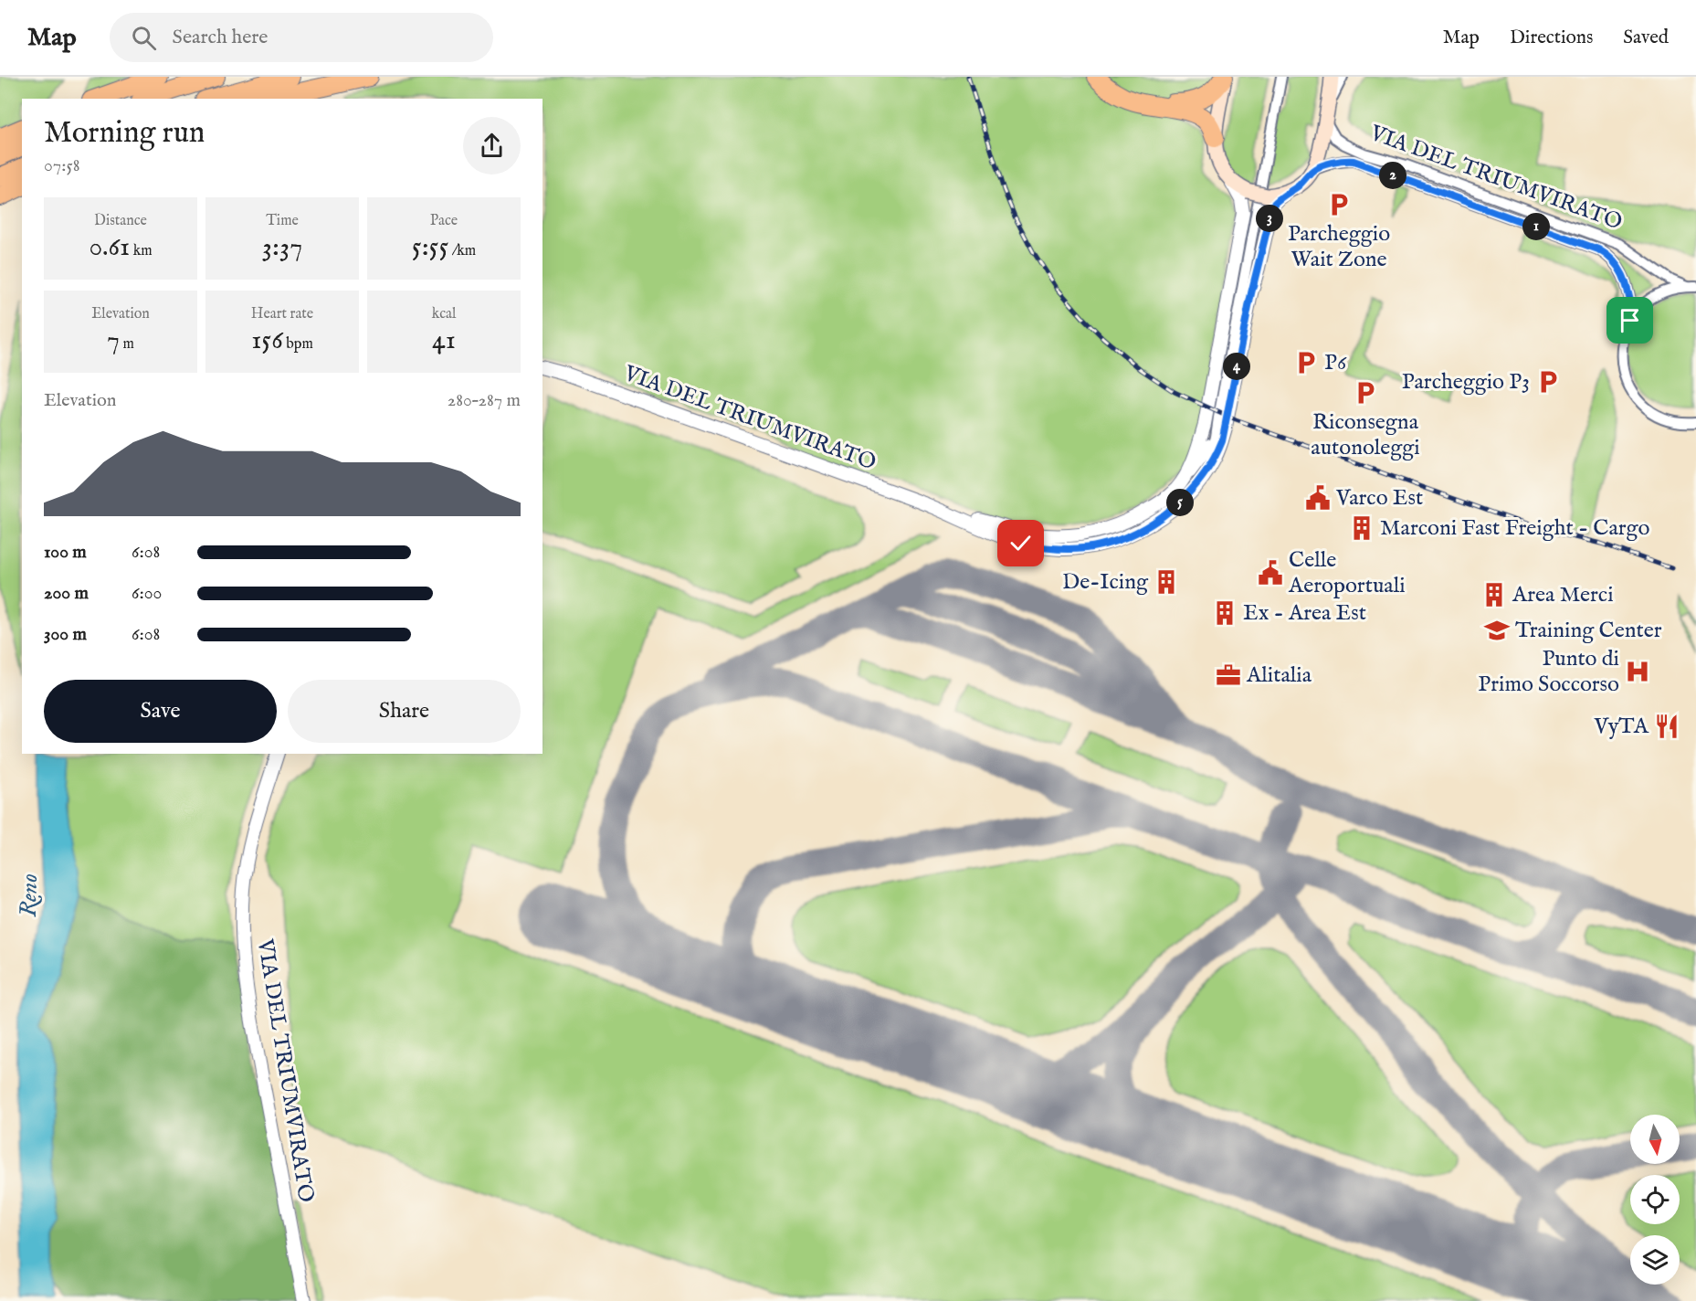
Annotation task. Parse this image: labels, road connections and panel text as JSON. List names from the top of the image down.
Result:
{
  "streets": {
    "main road": ["VIA DEL TRIUMVIRATO"]
  },
  "water": ["Reno"],
  "places": {
    "parking": [
      "Parcheggio Wait Zone",
      "P6",
      "Parcheggio P3",
      "Riconsegna autonoleggi"
    ],
    "public building": ["Varco Est", "Celle Aeroportuali"],
    "building": [
      "Marconi Fast Freight - Cargo",
      "De-Icing",
      "Area Merci",
      "Ex - Area Est"
    ],
    "school or university": ["Training Center"],
    "hospital": ["Punto di Primo Soccorso"],
    "office": ["Alitalia"],
    "restaurant": ["VyTA"]
  },
  "north": "bottom",
  "page": {
    "header": "Map",
    "search": "Search here",
    "nav": ["Map", "Directions", "Saved"],
    "heading": ["Morning run", "07:58"],
    "pins": [
      "2",
      "3",
      "1",
      "4",
      "5"
    ],
    "stats": [
      ["Distance", "0.61 km"],
      ["Time", "3:37"],
      ["Pace", "5:55 /km"],
      ["Elevation", "7 m"],
      ["Heart rate", "156 bpm"],
      ["kcal", "41"]
    ],
    "chart": ["Elevation", "280–287 m"],
    "list": [
      {
        "name": "100 m",
        "note": "6:08"
      },
      {
        "name": "200 m",
        "note": "6:00"
      },
      {
        "name": "300 m",
        "note": "6:08"
      }
    ],
    "buttons": ["Save", "Share"]
  }
}
